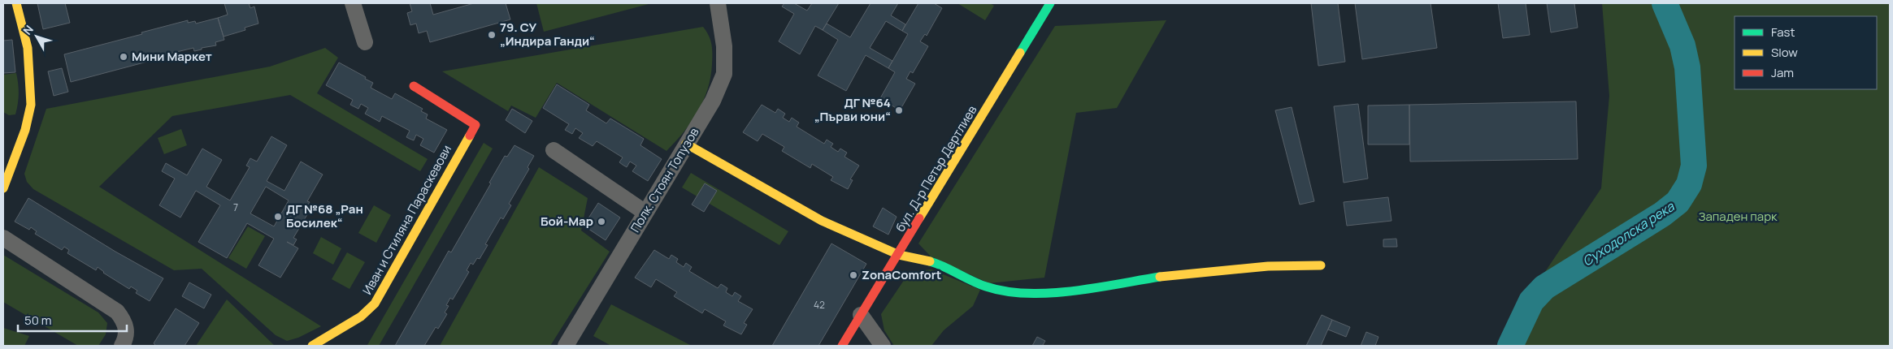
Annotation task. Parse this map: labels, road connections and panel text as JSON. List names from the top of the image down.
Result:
{
  "streets": {
    "street": ["бул. Д-р Петър Дертлиев", "Полк. Стоян Топузов", "Иван и Стиляна Параскевови"]
  },
  "water": ["Суходолска река"],
  "parks": ["Западен парк"],
  "places": [
    "79. СУ „Индира Ганди“",
    "Мини Маркет",
    "ДГ №64 „Първи юни“",
    "ДГ №68 „Ран Босилек“",
    "Бой-Мар",
    "ZonaComfort"
  ],
  "house_numbers": ["7", "42"],
  "legend": ["Fast", "Slow", "Jam"],
  "scale_bar": "50 m",
  "north": "top left"
}
